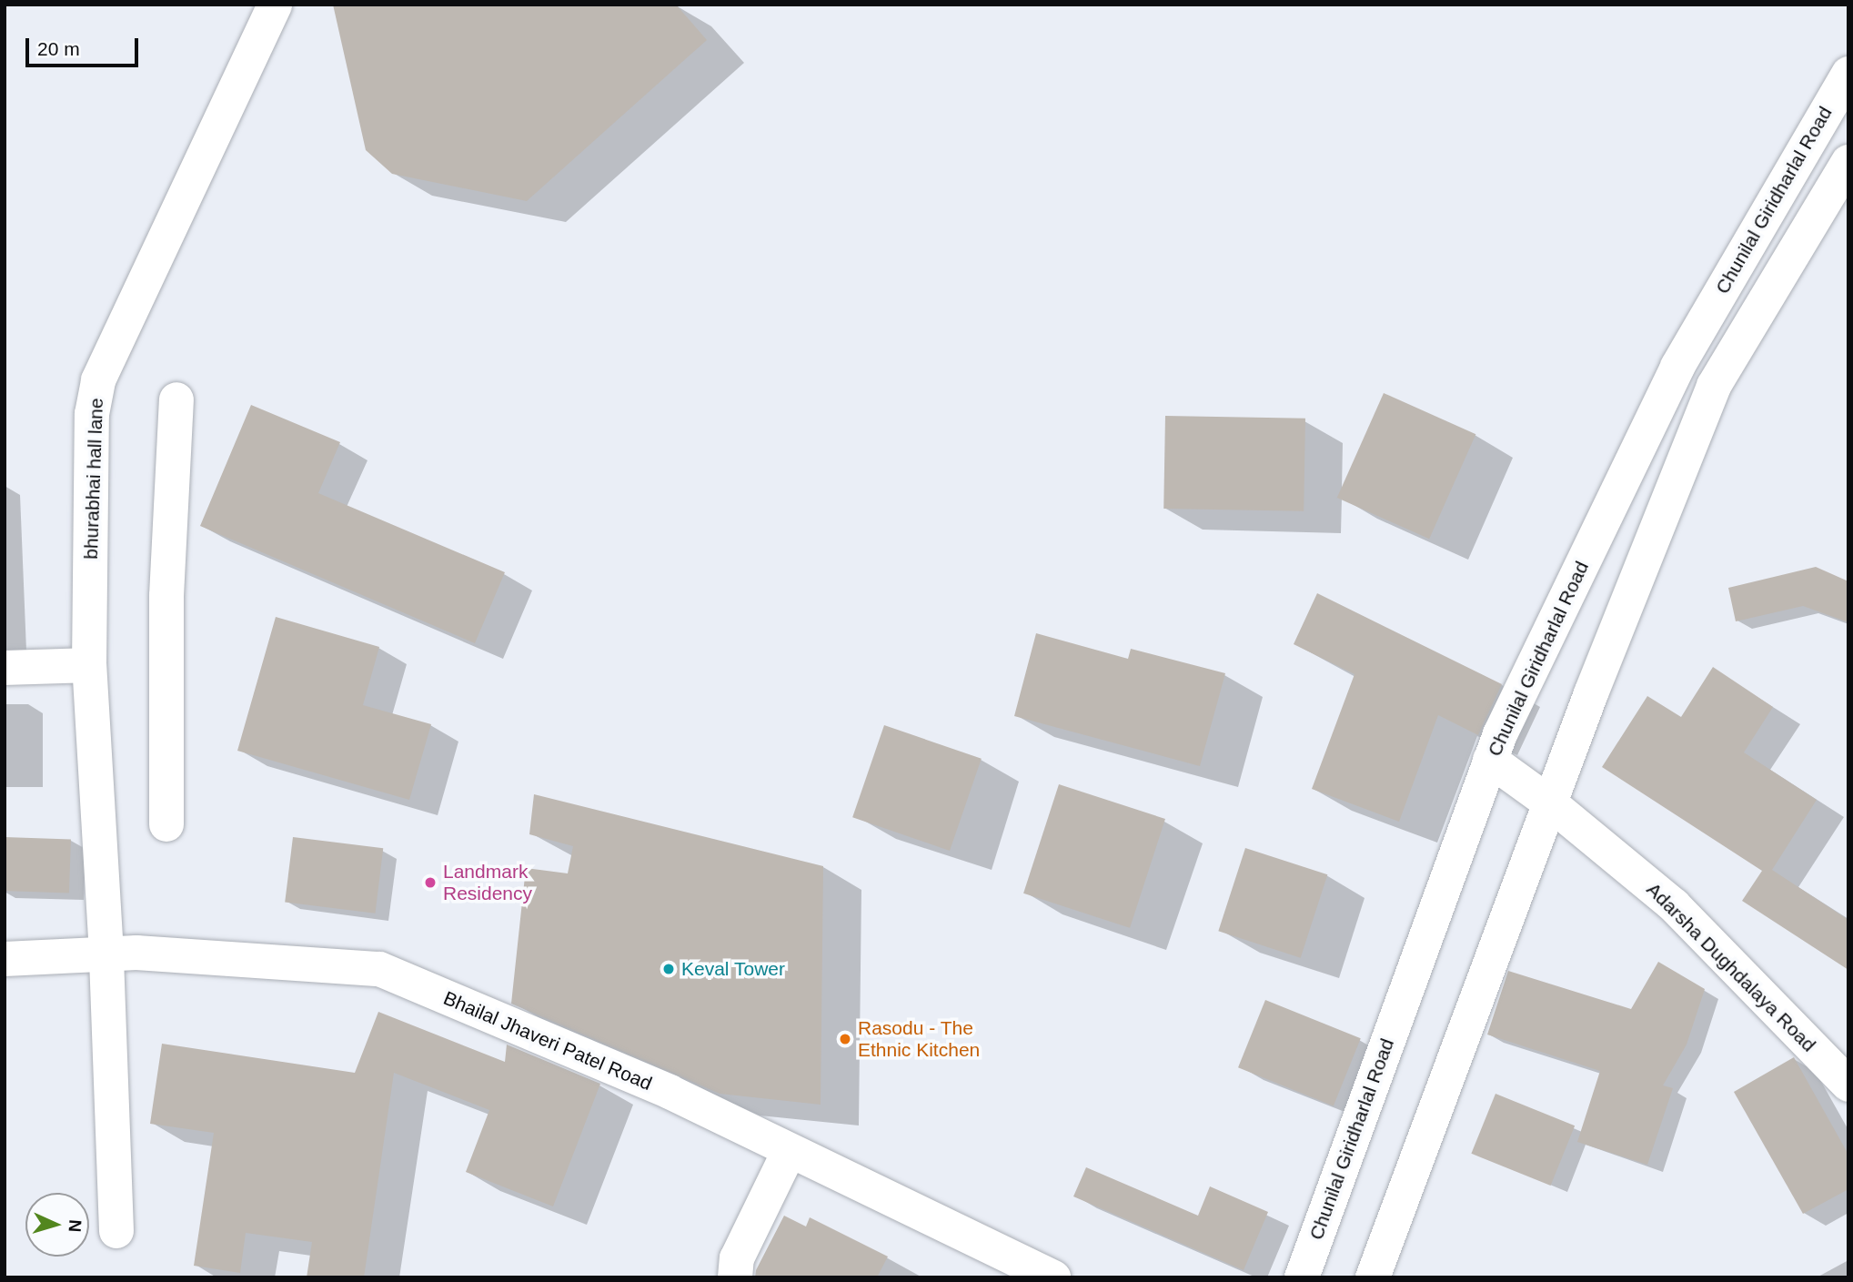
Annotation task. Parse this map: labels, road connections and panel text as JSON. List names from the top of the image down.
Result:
{
  "streets": {
    "street": [
      "Chunilal Giridharlal Road",
      "bhurabhai hall lane",
      "Adarsha Dughdalaya Road",
      "Bhailal Jhaveri Patel Road"
    ]
  },
  "crossings": [
    ["Chunilal Giridharlal Road", "Adarsha Dughdalaya Road"],
    ["bhurabhai hall lane", "Bhailal Jhaveri Patel Road"]
  ],
  "places": ["Landmark Residency", "Keval Tower", "Rasodu - The Ethnic Kitchen"],
  "scale_bar": "20 m",
  "north": "right"
}
